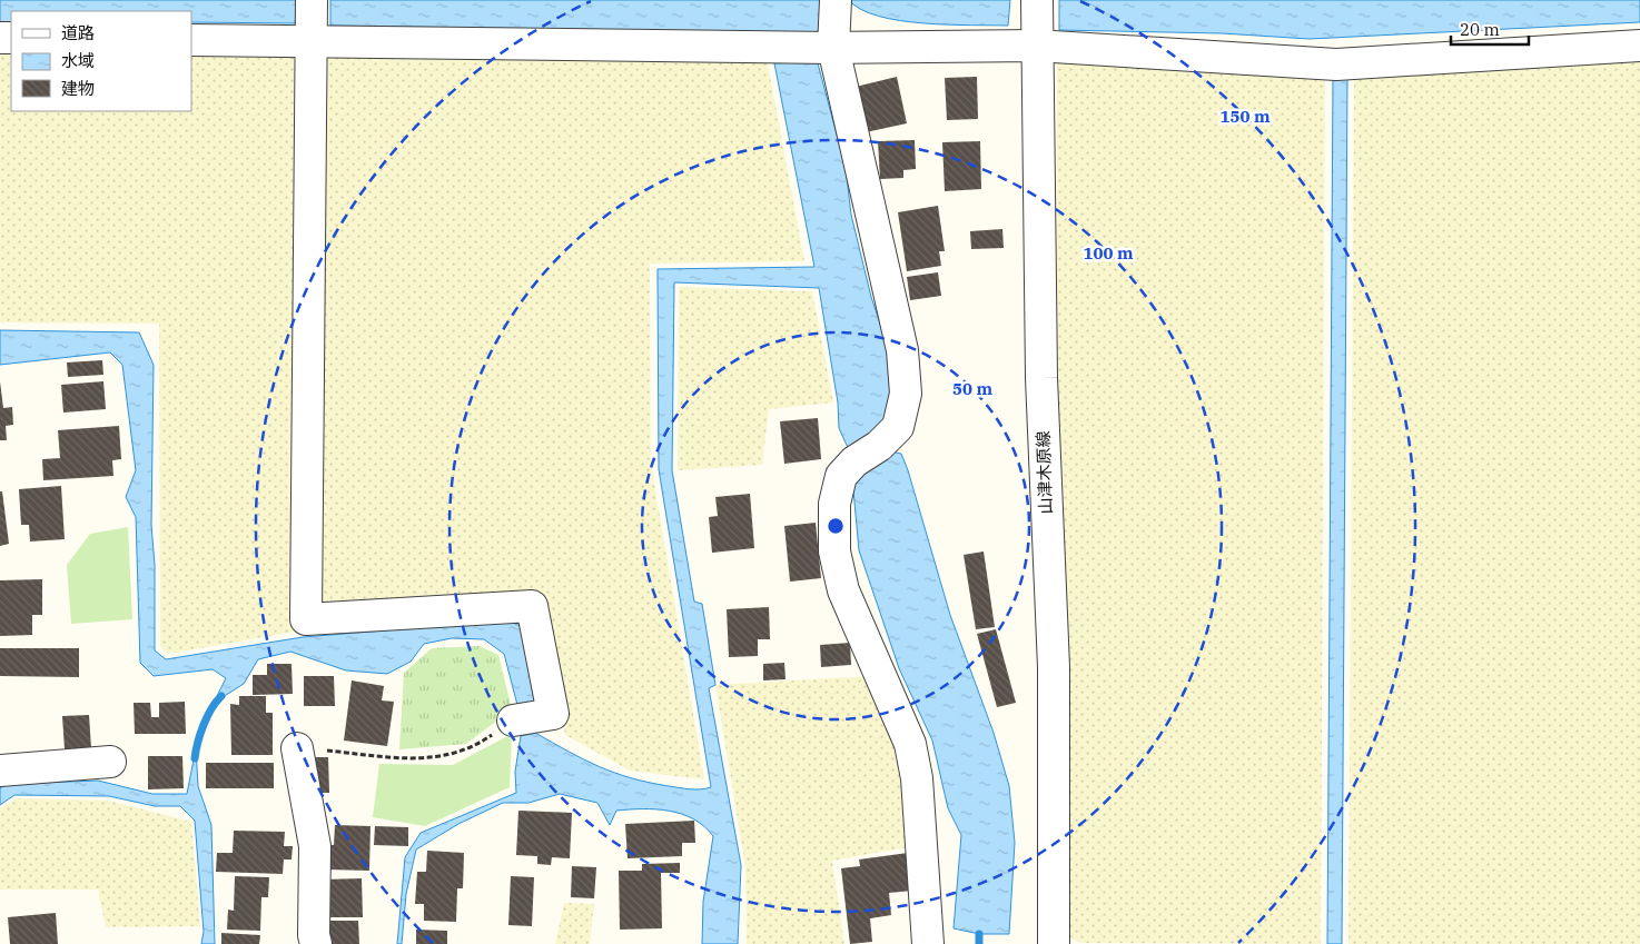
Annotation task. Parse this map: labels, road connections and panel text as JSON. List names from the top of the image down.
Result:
{
  "streets": {
    "street": ["山津木原線"]
  },
  "legend": ["道路", "水域", "建物"],
  "scale_bar": "20 m",
  "rings": ["150 m", "100 m", "50 m"]
}
